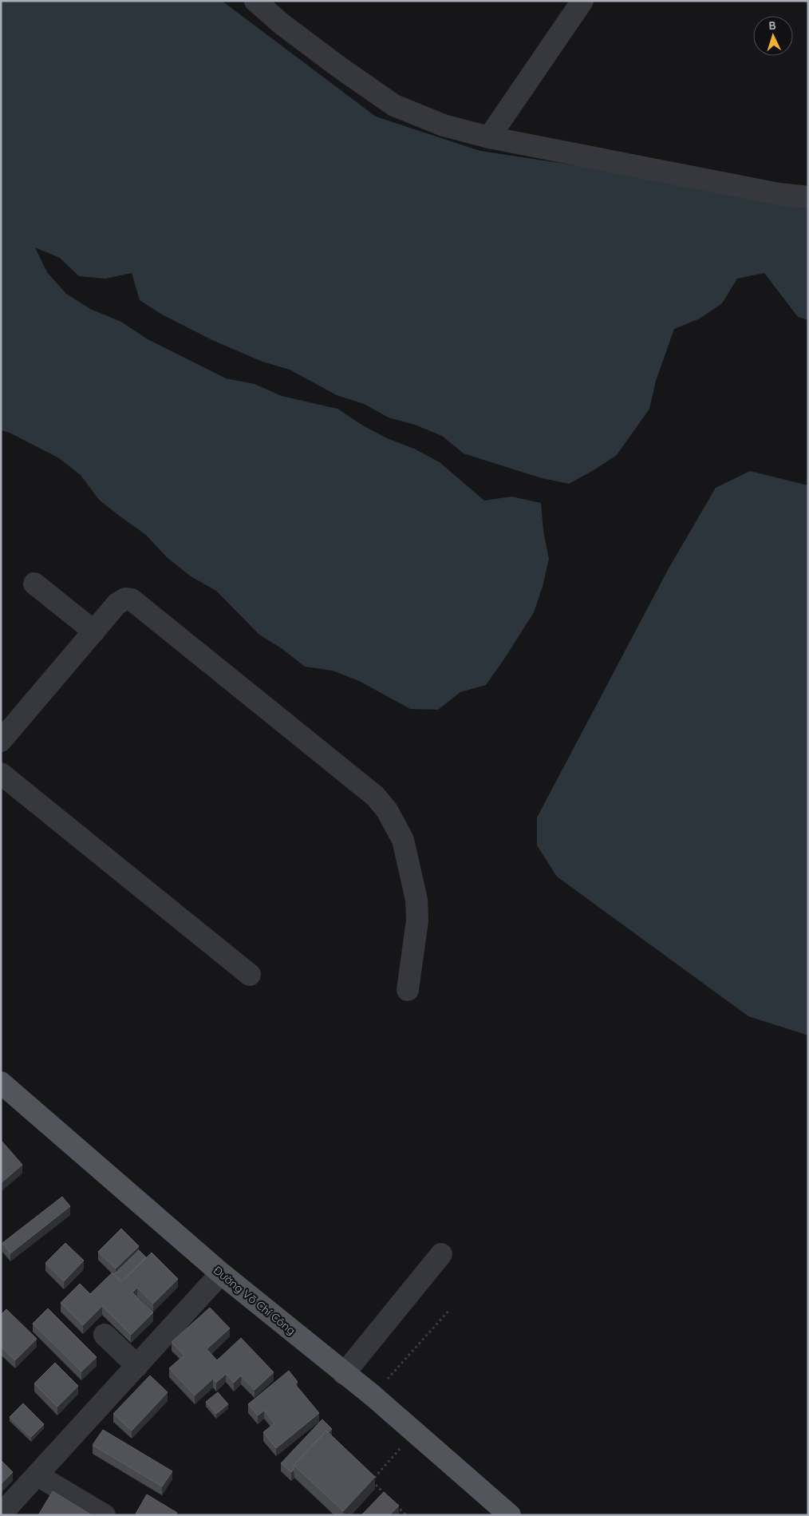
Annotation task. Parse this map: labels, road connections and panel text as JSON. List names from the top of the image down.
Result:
{
  "streets": {
    "main road": ["Đường Võ Chí Công"]
  },
  "north": "top"
}
